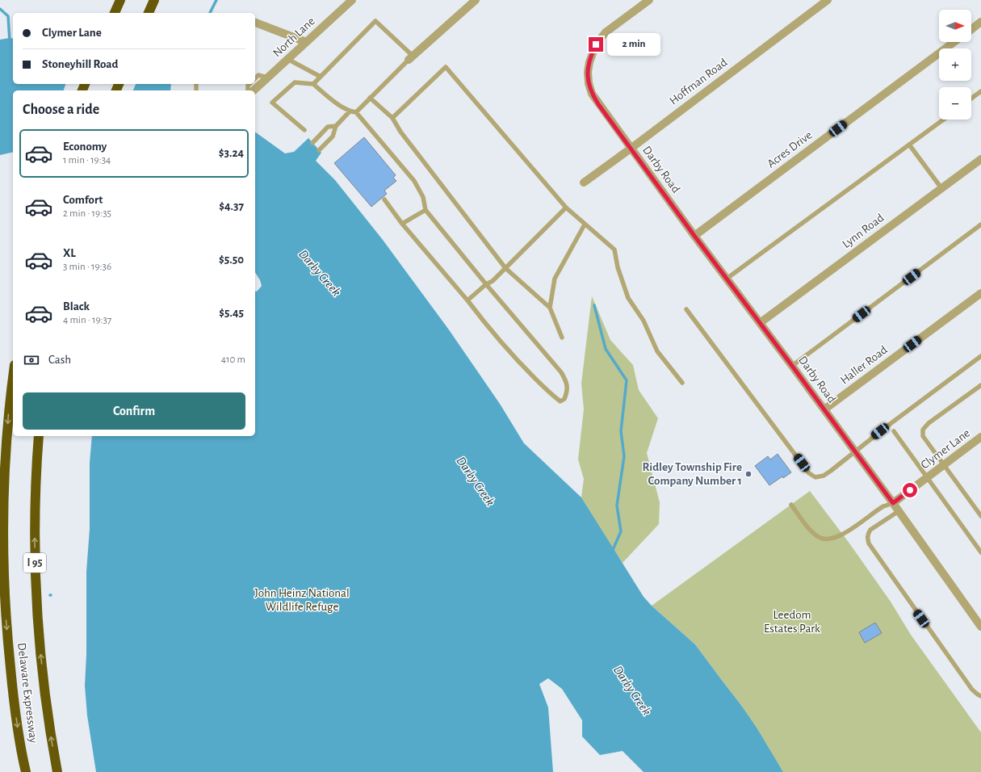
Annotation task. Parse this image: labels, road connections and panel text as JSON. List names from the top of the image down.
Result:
{
  "streets": {
    "highway": ["I 95", "Delaware Expressway"],
    "street": [
      "North Lane",
      "Hoffman Road",
      "Acres Drive",
      "Darby Road",
      "Lynn Road",
      "Haller Road",
      "Clymer Lane"
    ]
  },
  "crossings": [
    ["Hoffman Road", "Darby Road"],
    ["Acres Drive", "Darby Road"],
    ["Darby Road", "Lynn Road"],
    ["Darby Road", "Haller Road"],
    ["Darby Road", "Clymer Lane"]
  ],
  "water": ["Darby Creek"],
  "parks": ["John Heinz National Wildlife Refuge", "Leedom Estates Park"],
  "places": ["Ridley Township Fire Company Number 1"],
  "north": "right",
  "page": {
    "map_buttons": ["+", "−"],
    "banner": ["Clymer Lane", "Stoneyhill Road"],
    "bubble": "2 min",
    "heading": "Choose a ride",
    "list": [
      {
        "name": "Economy",
        "note": "1 min · 19:34",
        "value": "$3.24"
      },
      {
        "name": "Comfort",
        "note": "2 min · 19:35",
        "value": "$4.37"
      },
      {
        "name": "XL",
        "note": "3 min · 19:36",
        "value": "$5.50"
      },
      {
        "name": "Black",
        "note": "4 min · 19:37",
        "value": "$5.45"
      }
    ],
    "pay": ["Cash", "410 m"],
    "buttons": "Confirm"
  }
}
